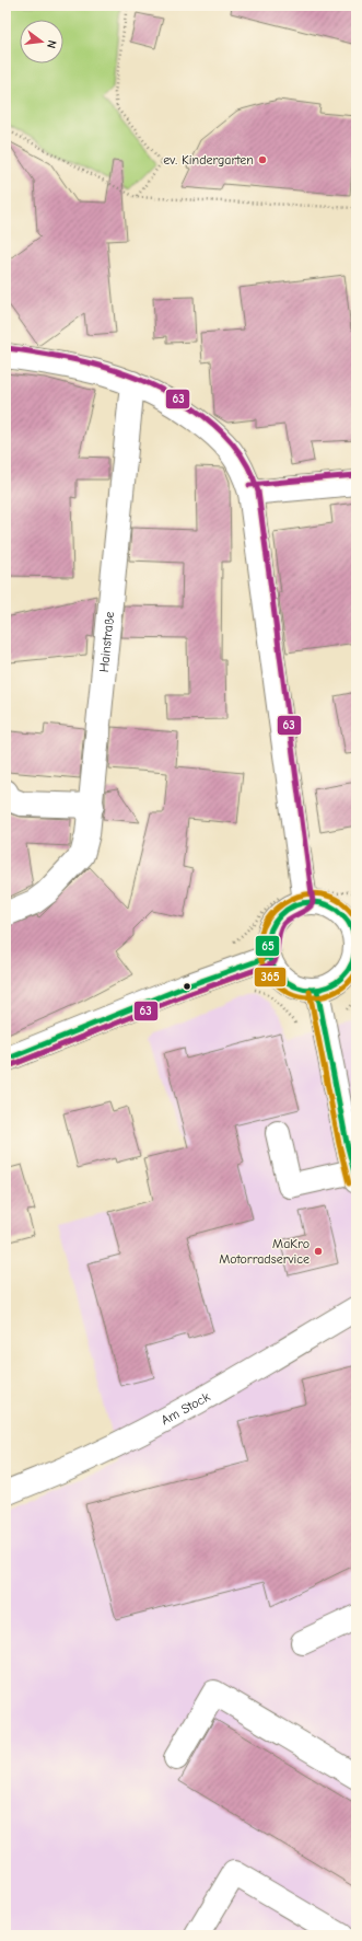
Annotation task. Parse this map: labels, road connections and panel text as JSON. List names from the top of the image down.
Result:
{
  "streets": {
    "street": ["Hainstraße", "Am Stock"]
  },
  "places": ["ev. Kindergarten", "MaKro Motorradservice"],
  "lines": ["transit line 63", "transit line 365", "transit line 65"],
  "north": "right"
}
